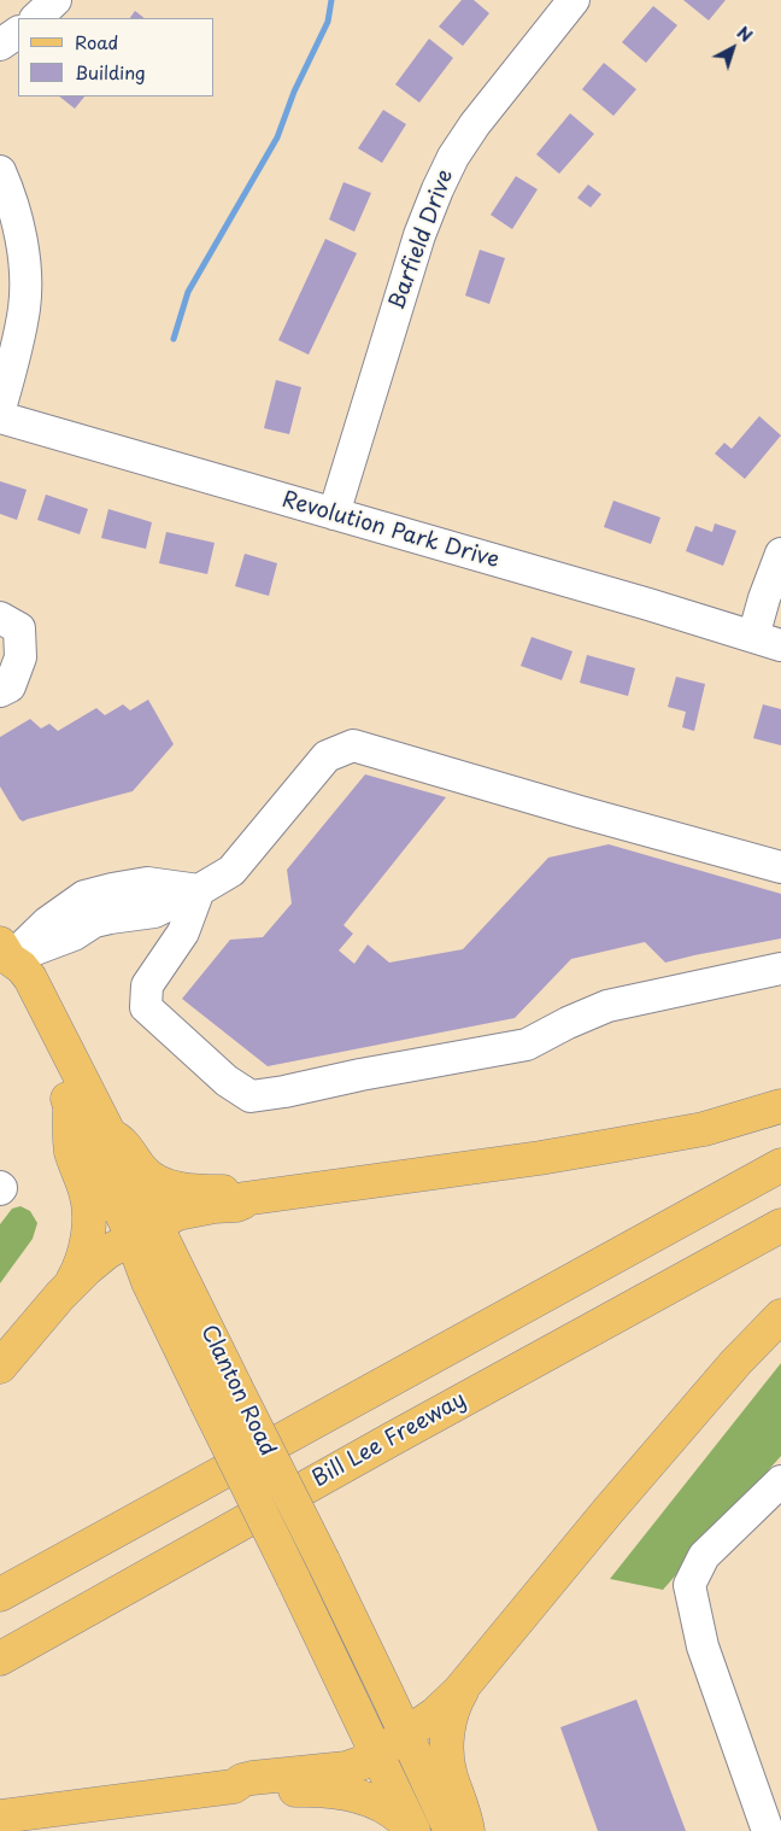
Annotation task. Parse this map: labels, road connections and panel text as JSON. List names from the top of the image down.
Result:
{
  "streets": {
    "main road": ["Clanton Road", "Bill Lee Freeway"],
    "street": ["Barfield Drive", "Revolution Park Drive"]
  },
  "crossings": [
    ["Barfield Drive", "Revolution Park Drive"]
  ],
  "legend": ["Road", "Building"],
  "north": "top right"
}
